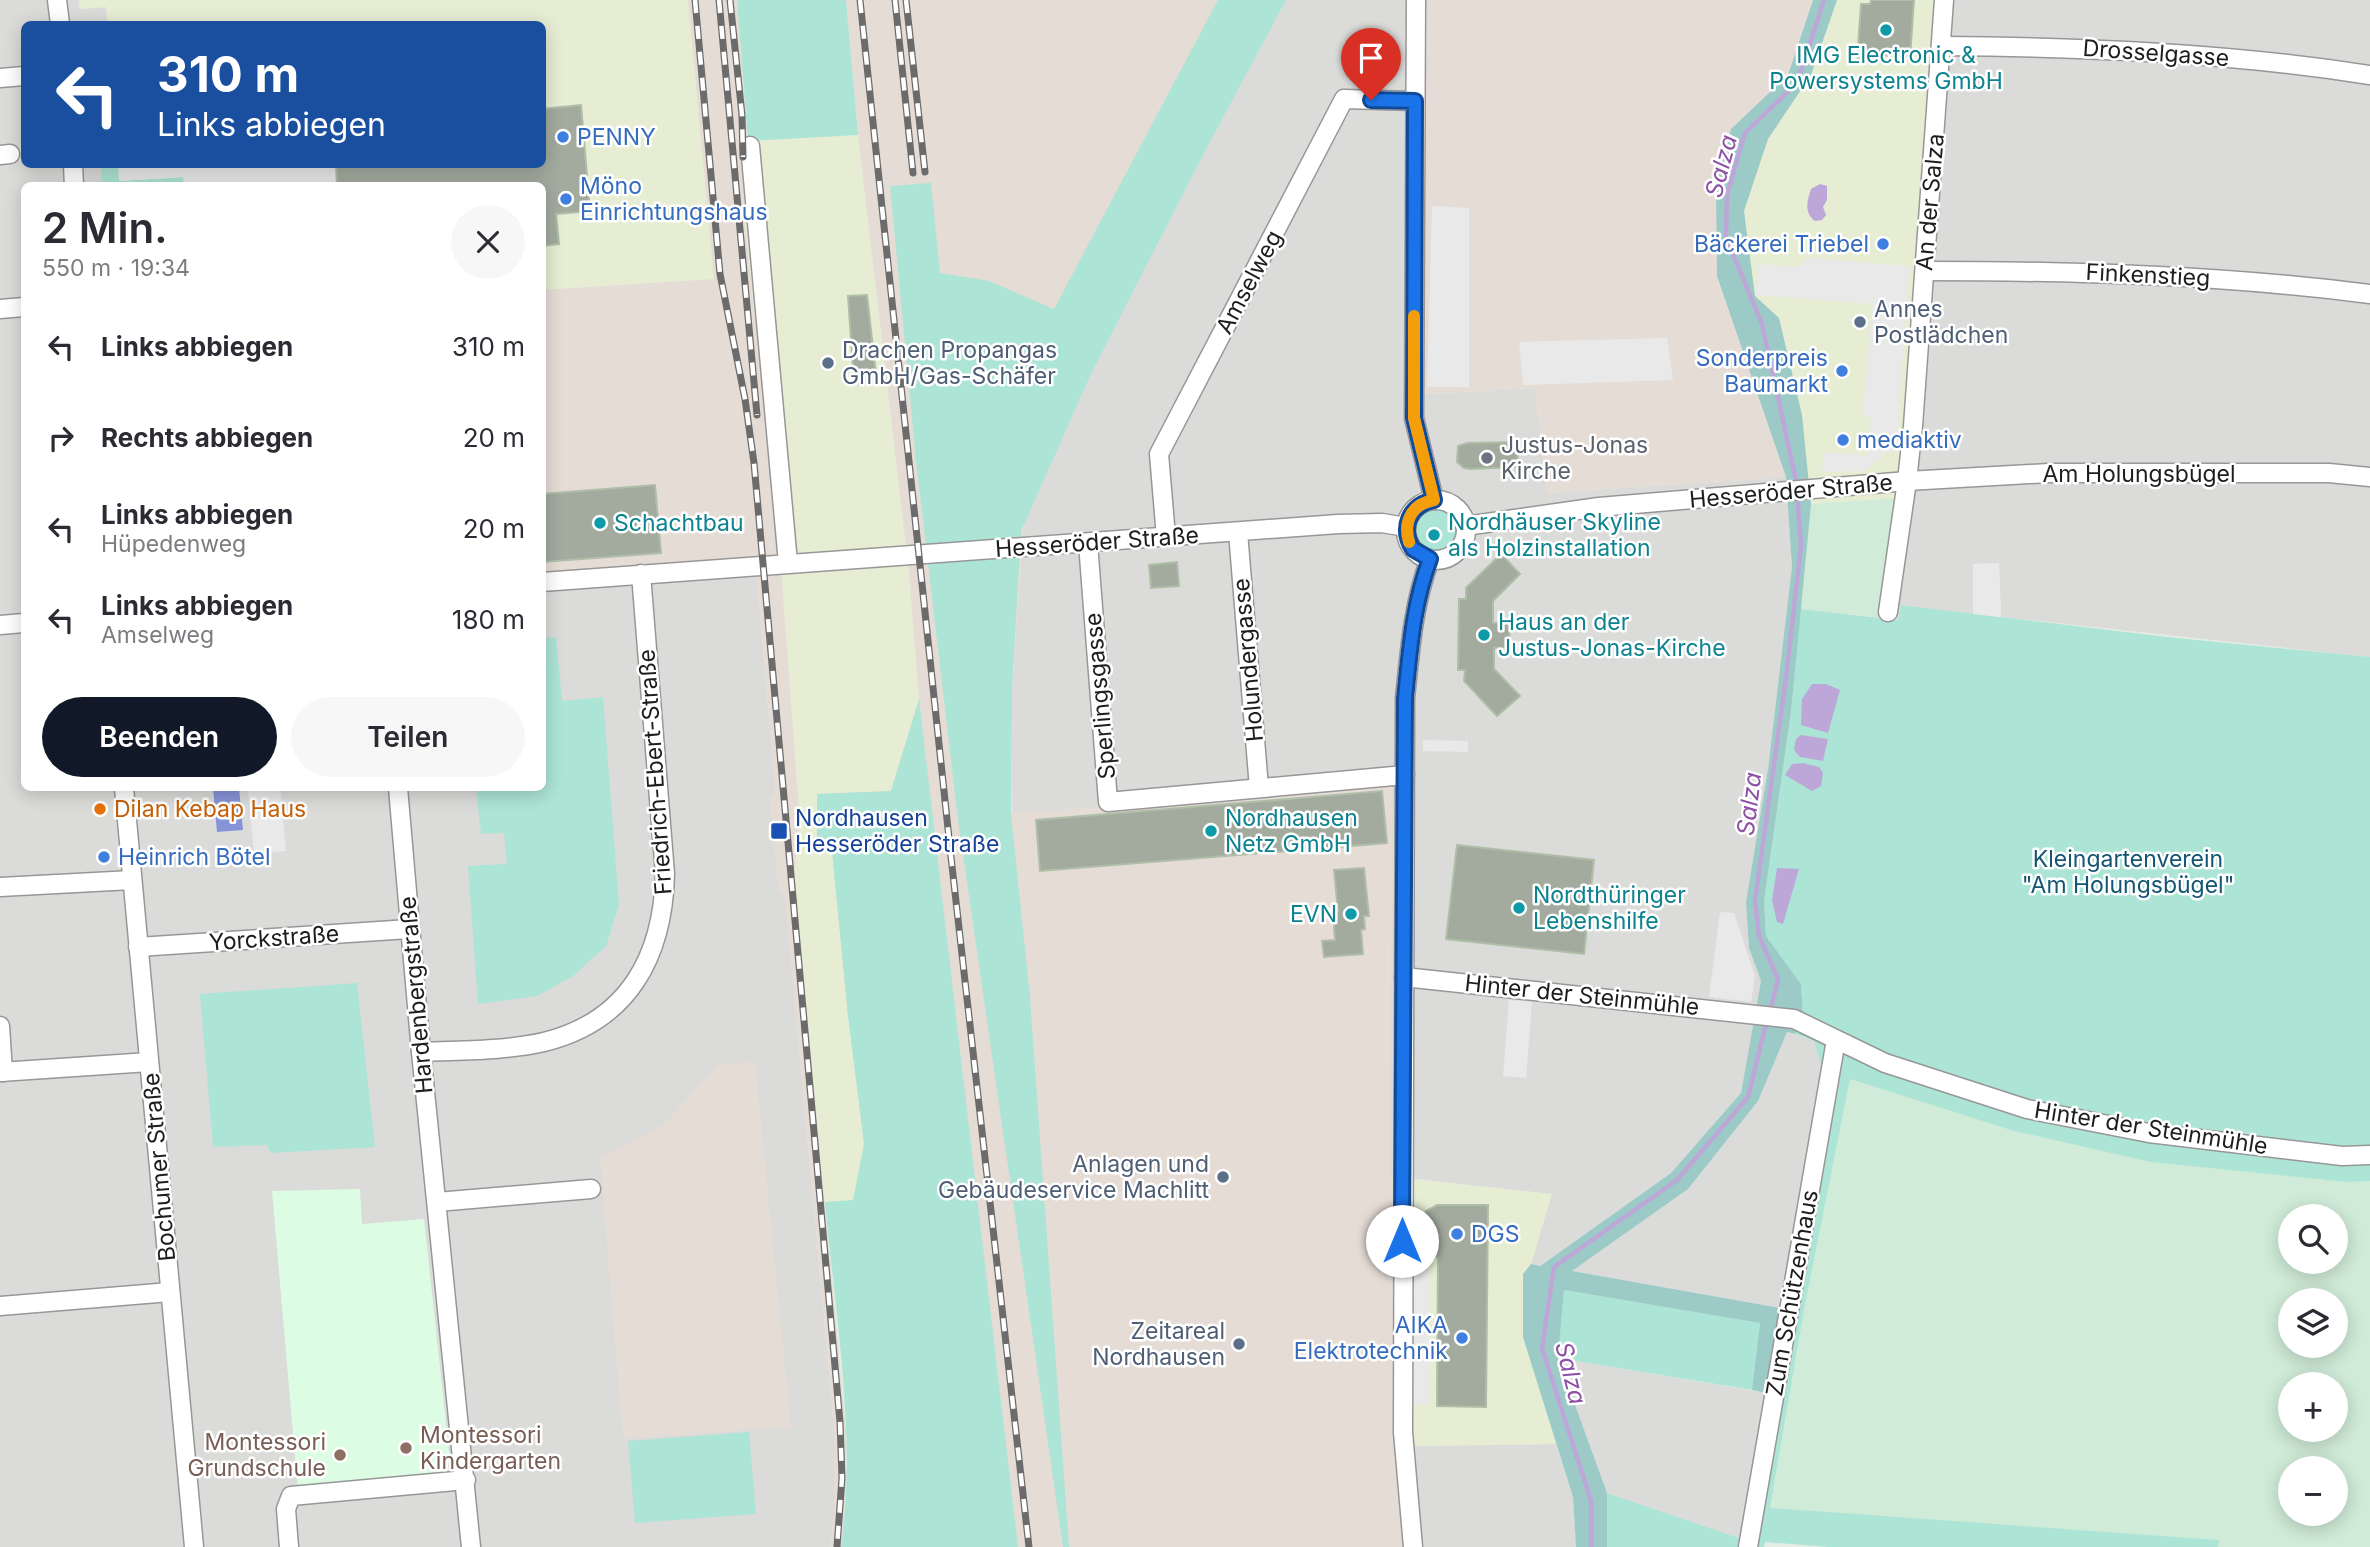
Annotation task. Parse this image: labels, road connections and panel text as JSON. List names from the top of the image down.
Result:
{
  "streets": {
    "street": [
      "Drosselgasse",
      "An der Salza",
      "Finkenstieg",
      "Amselweg",
      "Am Holungsbügel",
      "Hesseröder Straße",
      "Holundergasse",
      "Sperlingsgasse",
      "Friedrich-Ebert-Straße",
      "Yorckstraße",
      "Hardenbergstraße",
      "Hinter der Steinmühle",
      "Bochumer Straße",
      "Zum Schützenhaus"
    ]
  },
  "crossings": [
    ["Drosselgasse", "An der Salza"],
    ["An der Salza", "Finkenstieg"],
    ["An der Salza", "Am Holungsbügel"],
    ["An der Salza", "Hesseröder Straße"],
    ["Amselweg", "Hesseröder Straße"],
    ["Am Holungsbügel", "Hesseröder Straße"],
    ["Hesseröder Straße", "Holundergasse"],
    ["Hesseröder Straße", "Sperlingsgasse"],
    ["Hesseröder Straße", "Friedrich-Ebert-Straße"],
    ["Holundergasse", "Sperlingsgasse"],
    ["Friedrich-Ebert-Straße", "Hardenbergstraße"],
    ["Yorckstraße", "Hardenbergstraße"],
    ["Yorckstraße", "Bochumer Straße"],
    ["Hinter der Steinmühle", "Zum Schützenhaus"]
  ],
  "water": ["Salza"],
  "parks": ["Kleingartenverein \"Am Holungsbügel\""],
  "places": {
    "other": [
      "IMG Electronic & Powersystems GmbH",
      "PENNY",
      "Möno Einrichtungshaus",
      "Bäckerei Triebel",
      "Annes Postlädchen",
      "Drachen Propangas GmbH/Gas-Schäfer",
      "Sonderpreis Baumarkt",
      "mediaktiv",
      "Justus-Jonas Kirche",
      "Schachtbau",
      "Nordhäuser Skyline als Holzinstallation",
      "Haus an der Justus-Jonas-Kirche",
      "Dilan Kebap Haus",
      "Nordhausen Netz GmbH",
      "Heinrich Bötel",
      "Nordthüringer Lebenshilfe",
      "EVN",
      "Anlagen und Gebäudeservice Machlitt",
      "DGS",
      "AIKA Elektrotechnik",
      "Zeitareal Nordhausen",
      "Montessori Kindergarten",
      "Montessori Grundschule"
    ],
    "transit": ["Nordhausen Hesseröder Straße"]
  },
  "page": {
    "turn": ["310 m", "Links abbiegen"],
    "heading": ["2 Min.", "550 m · 19:34"],
    "list": [
      {
        "name": "Links abbiegen",
        "value": "310 m"
      },
      {
        "name": "Rechts abbiegen",
        "value": "20 m"
      },
      {
        "name": "Links abbiegen",
        "note": "Hüpedenweg",
        "value": "20 m"
      },
      {
        "name": "Links abbiegen",
        "note": "Amselweg",
        "value": "180 m"
      }
    ],
    "buttons": ["Beenden", "Teilen"],
    "map_buttons": ["+", "−"]
  }
}
